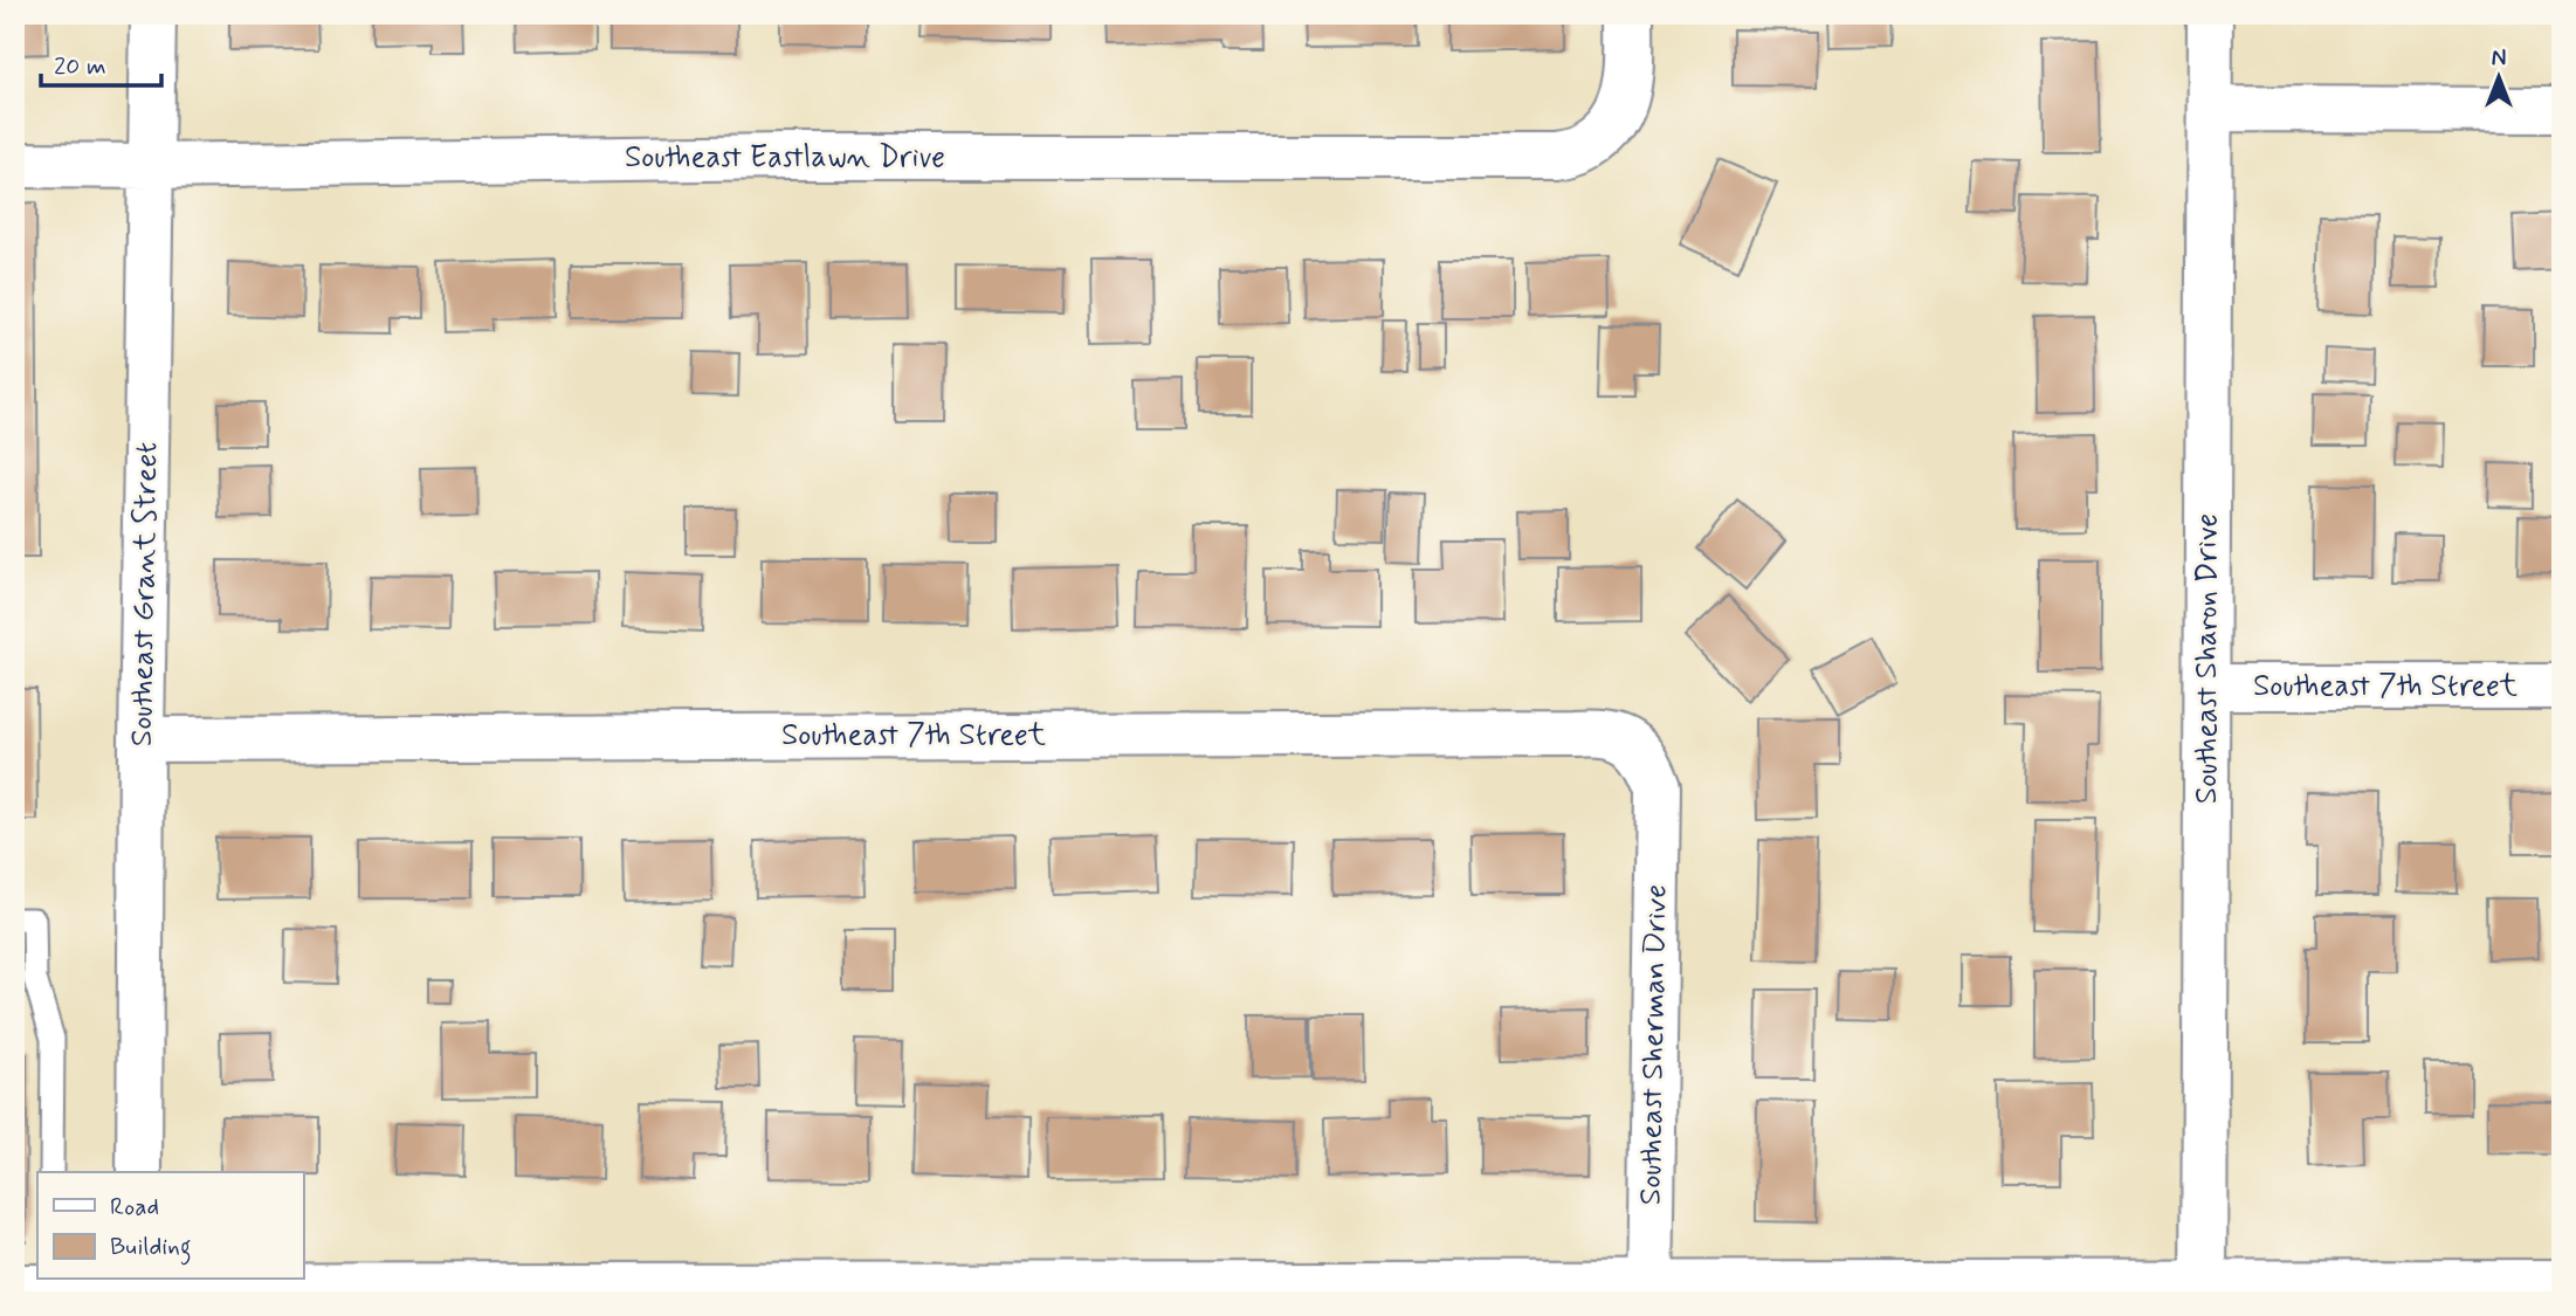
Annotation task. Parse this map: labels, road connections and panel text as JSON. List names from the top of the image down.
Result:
{
  "streets": {
    "street": [
      "Southeast Eastlawn Drive",
      "Southeast Grant Street",
      "Southeast Sharon Drive",
      "Southeast 7th Street",
      "Southeast Sherman Drive"
    ]
  },
  "crossings": [
    ["Southeast Eastlawn Drive", "Southeast Grant Street"],
    ["Southeast Grant Street", "Southeast 7th Street"],
    ["Southeast Sharon Drive", "Southeast 7th Street"],
    ["Southeast 7th Street", "Southeast Sherman Drive"]
  ],
  "legend": ["Road", "Building"],
  "scale_bar": "20 m",
  "north": "top"
}
